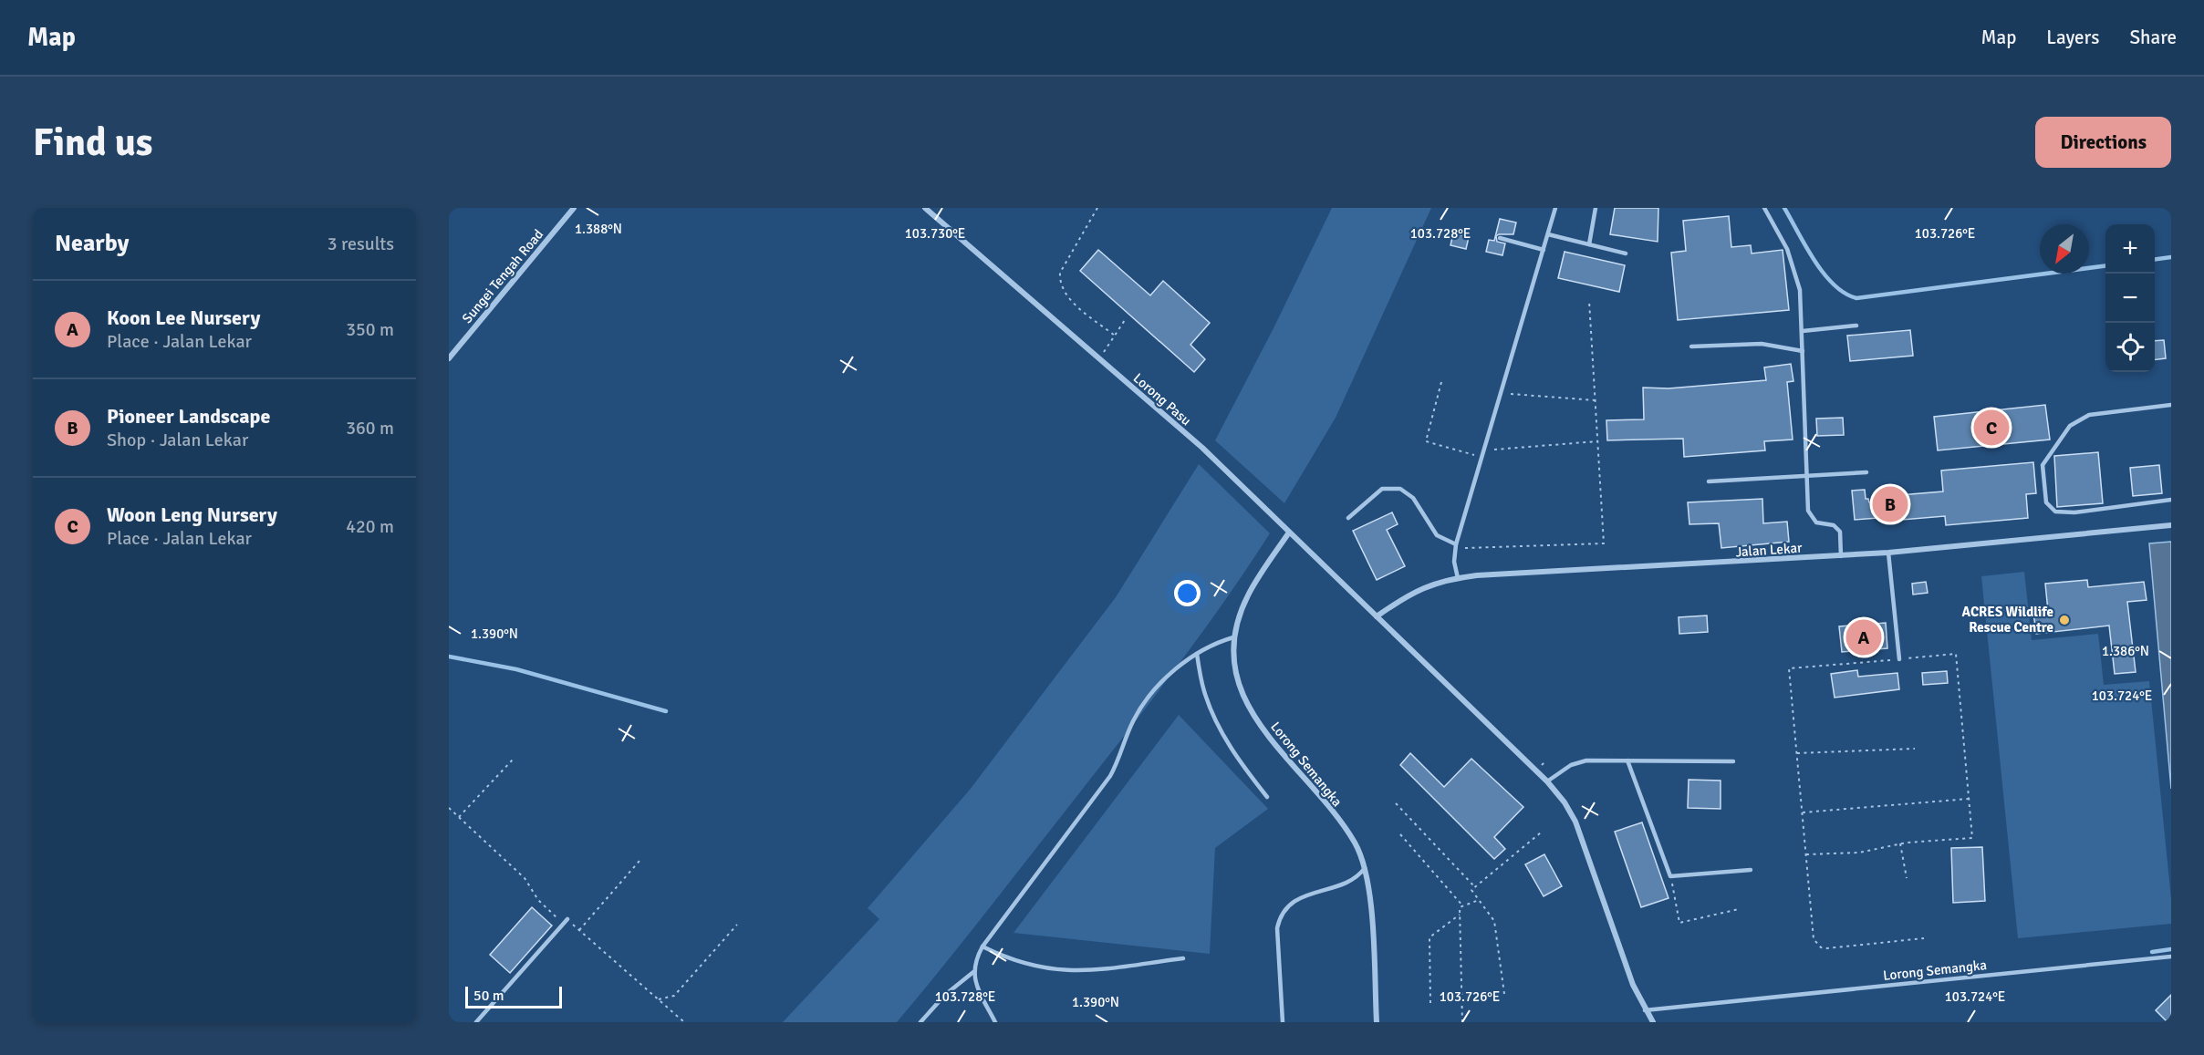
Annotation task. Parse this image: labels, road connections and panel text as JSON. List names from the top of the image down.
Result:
{
  "streets": {
    "street": [
      "Sungei Tengah Road",
      "Lorong Pasu",
      "Jalan Lekar",
      "Lorong Semangka"
    ]
  },
  "crossings": [
    ["Lorong Pasu", "Jalan Lekar"],
    ["Lorong Pasu", "Lorong Semangka"]
  ],
  "places": ["ACRES Wildlife Rescue Centre"],
  "scale_bar": "50 m",
  "north": "bottom left",
  "page": {
    "header": "Map",
    "nav": ["Map", "Layers", "Share"],
    "buttons": "Directions",
    "title": "Find us",
    "heading": ["Nearby", "3 results"],
    "map_buttons": ["+", "−"],
    "list": [
      {
        "mark": "A",
        "name": "Koon Lee Nursery",
        "note": "Place · Jalan Lekar",
        "value": "350 m"
      },
      {
        "mark": "B",
        "name": "Pioneer Landscape",
        "note": "Shop · Jalan Lekar",
        "value": "360 m"
      },
      {
        "mark": "C",
        "name": "Woon Leng Nursery",
        "note": "Place · Jalan Lekar",
        "value": "420 m"
      }
    ],
    "pins": ["C", "B", "A"],
    "scale": "50 m"
  },
  "coordinates": [
    "1.388°N",
    "103.730°E",
    "103.728°E",
    "103.726°E",
    "1.390°N",
    "1.386°N",
    "103.724°E"
  ]
}
